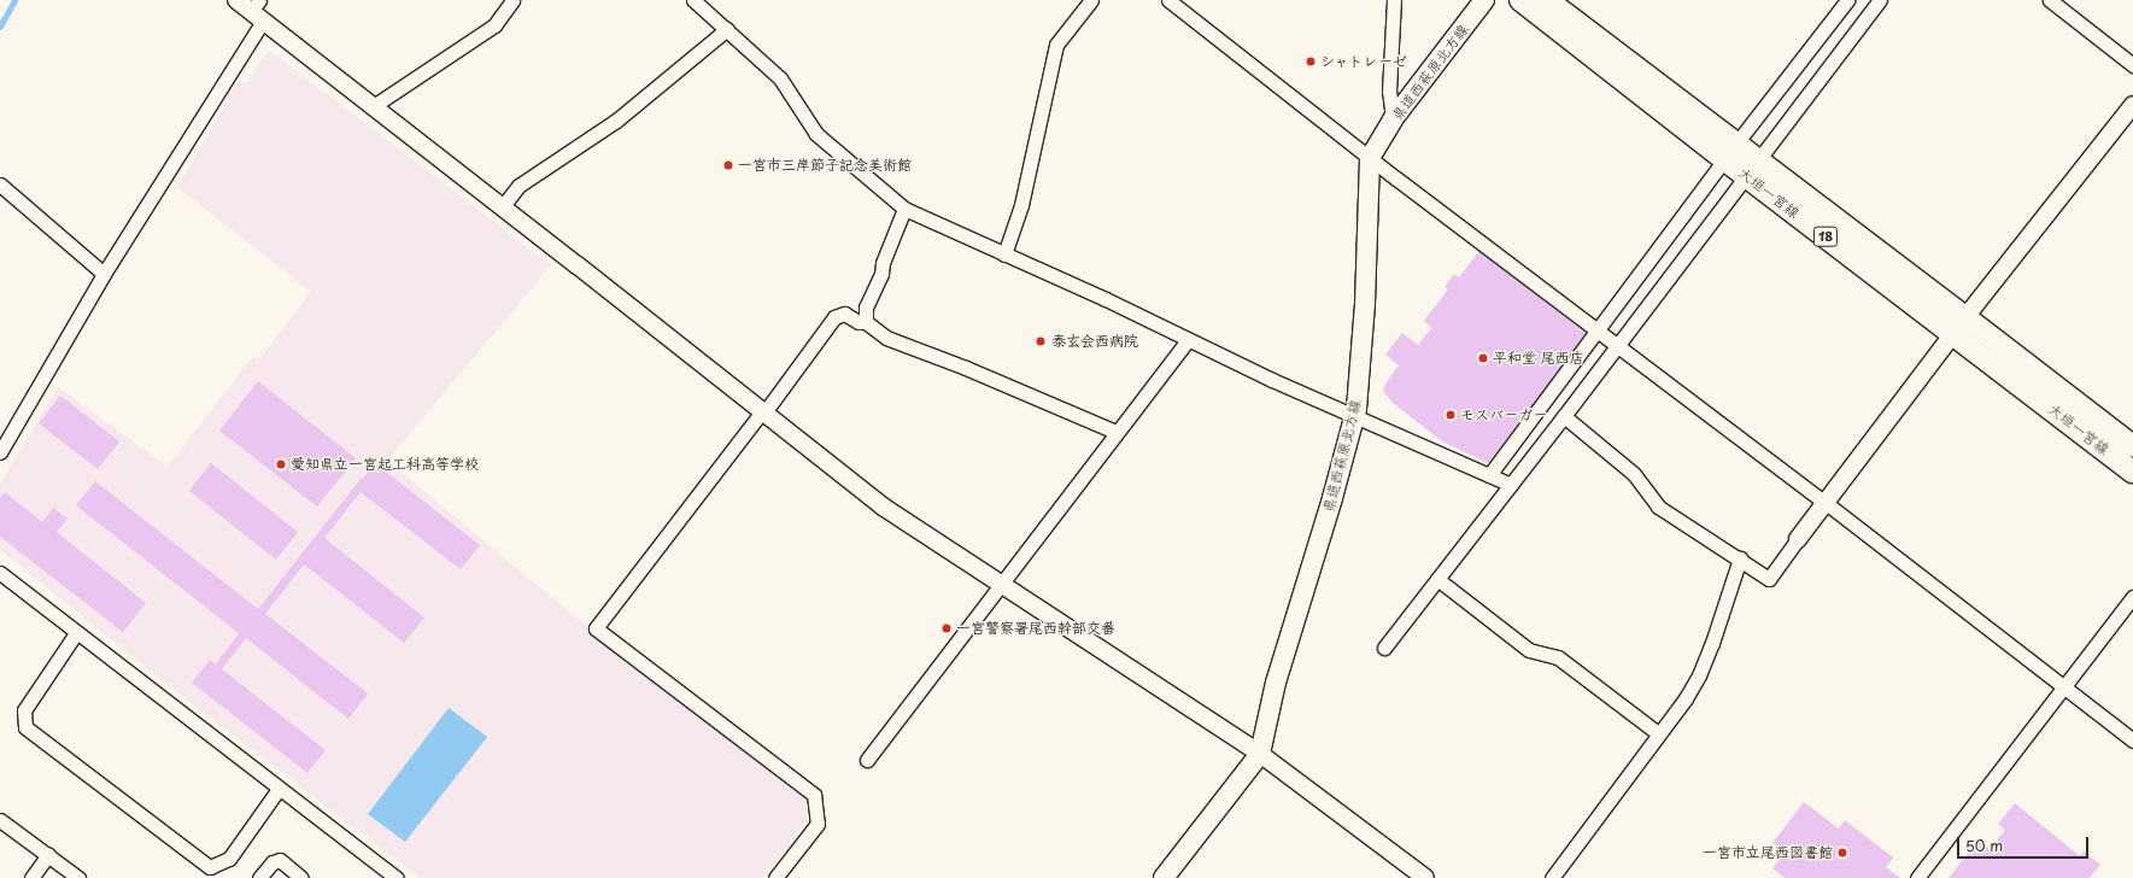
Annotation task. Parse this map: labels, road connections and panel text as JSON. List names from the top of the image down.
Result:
{
  "streets": {
    "main road": ["県道西萩原北方線", "大垣一宮線", "18"]
  },
  "places": [
    "シャトレーゼ",
    "一宮市三岸節子記念美術館",
    "泰玄会西病院",
    "平和堂 尾西店",
    "モスバーガー",
    "愛知県立一宮起工科高等学校",
    "一宮警察署尾西幹部交番",
    "一宮市立尾西図書館"
  ],
  "scale_bar": "50 m"
}
